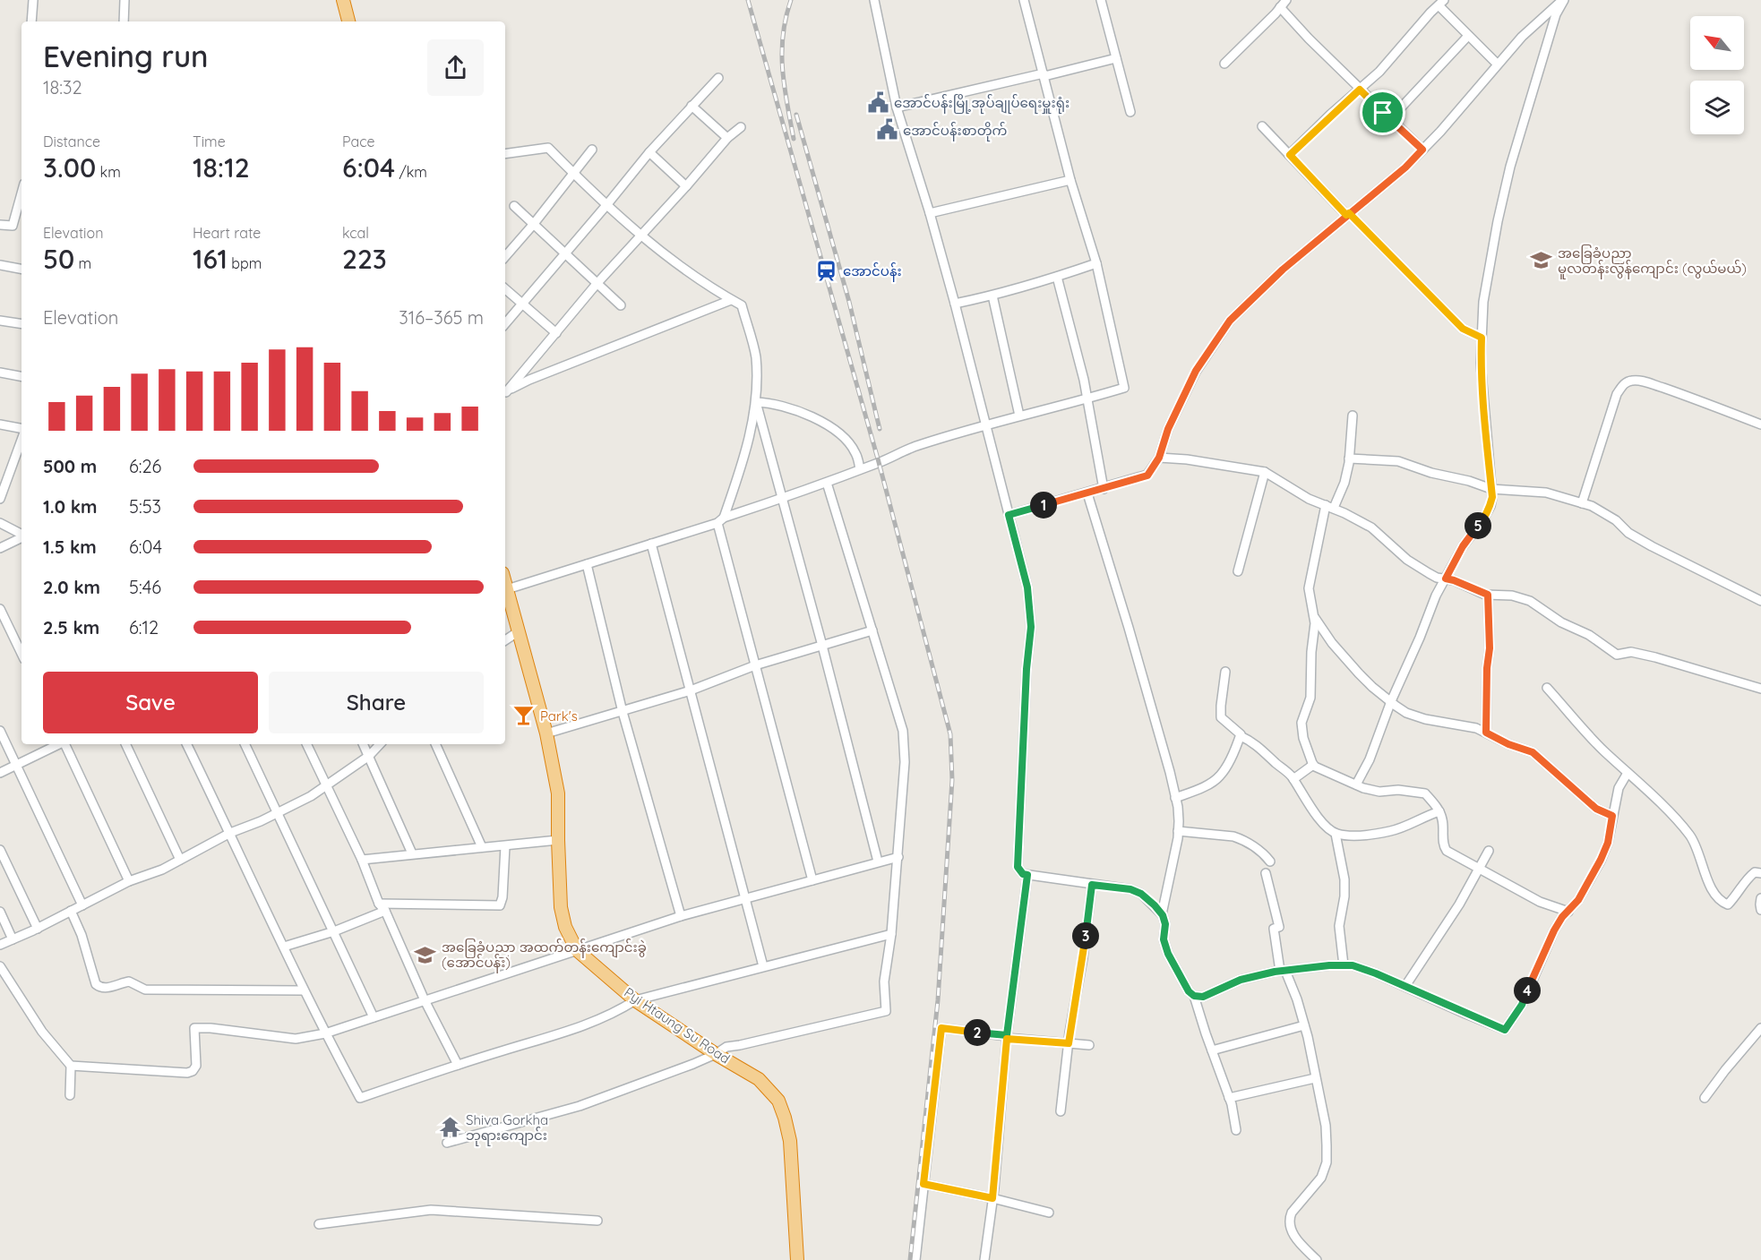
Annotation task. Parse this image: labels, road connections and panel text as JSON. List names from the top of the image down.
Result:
{
  "streets": {
    "highway": ["Pyi Htaung Su Road"]
  },
  "places": {
    "public building": ["အောင်ပန်းမြို့အုပ်ချုပ်ရေးမှူးရုံး", "အောင်ပန်းစာတိုက်"],
    "school or university": ["အခြေခံပညာ မူလတန်းလွန်ကျောင်း (လွယ်မယ်)", "အခြေခံပညာ အထက်တန်းကျောင်းခွဲ (အောင်ပန်း)"],
    "station": ["အောင်ပန်း"],
    "bar": ["Park's"],
    "temple": ["Shiva Gorkha ဘုရားကျောင်း"]
  },
  "north": "top left",
  "page": {
    "heading": ["Evening run", "18:32"],
    "stats": [
      ["Distance", "3.00 km"],
      ["Time", "18:12"],
      ["Pace", "6:04 /km"],
      ["Elevation", "50 m"],
      ["Heart rate", "161 bpm"],
      ["kcal", "223"]
    ],
    "chart": ["Elevation", "316–365 m"],
    "list": [
      {
        "name": "500 m",
        "note": "6:26"
      },
      {
        "name": "1.0 km",
        "note": "5:53"
      },
      {
        "name": "1.5 km",
        "note": "6:04"
      },
      {
        "name": "2.0 km",
        "note": "5:46"
      },
      {
        "name": "2.5 km",
        "note": "6:12"
      }
    ],
    "pins": [
      "1",
      "5",
      "3",
      "4",
      "2"
    ],
    "buttons": ["Save", "Share"]
  }
}
